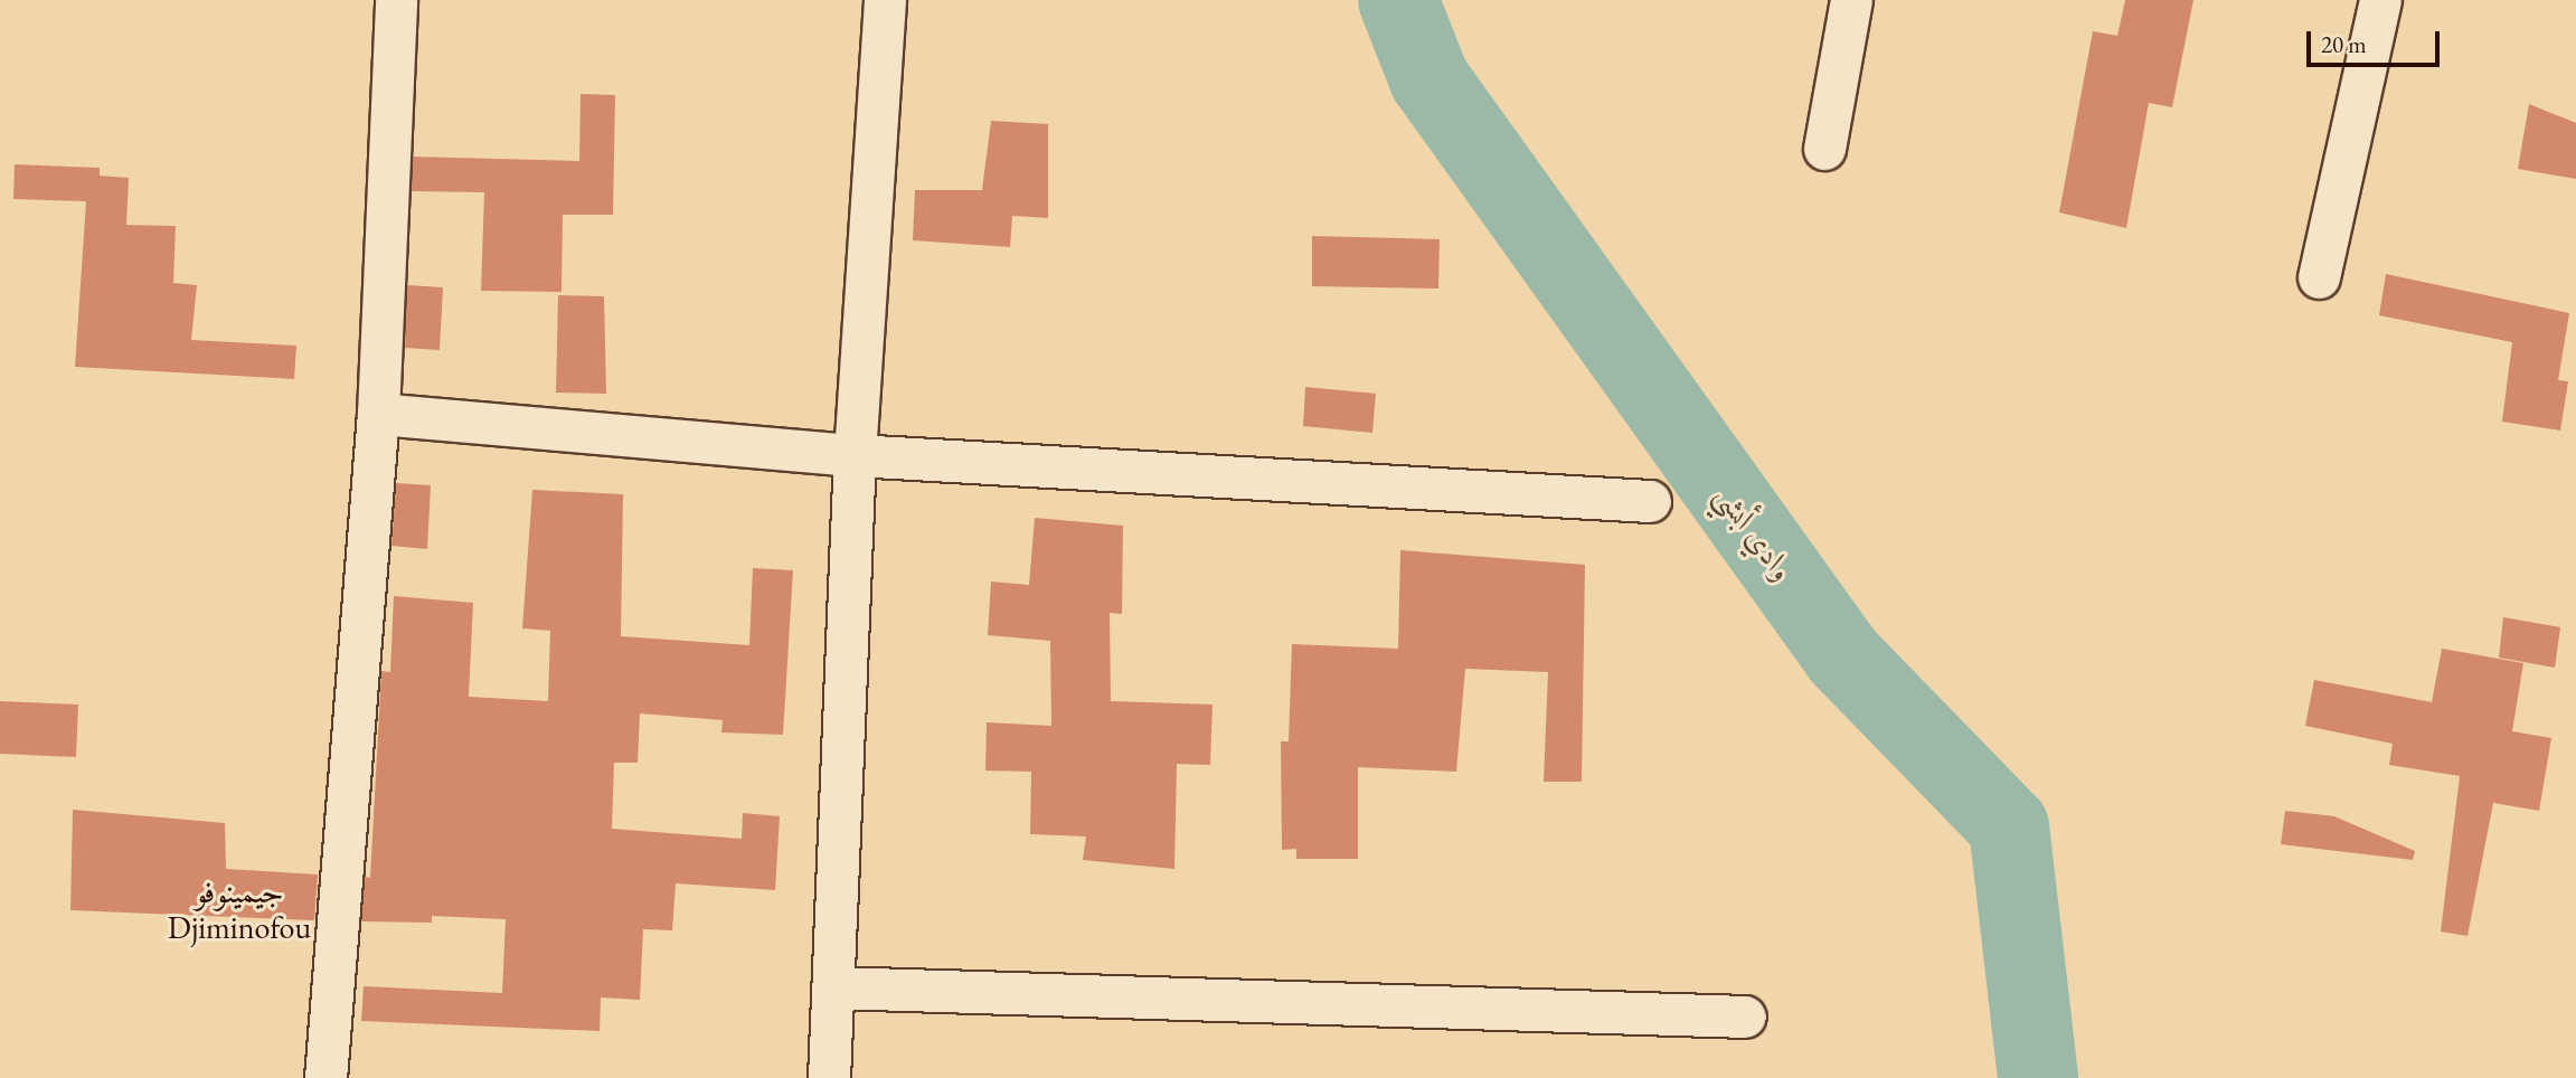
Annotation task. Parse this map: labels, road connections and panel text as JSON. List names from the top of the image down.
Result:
{
  "districts": ["جيمينوفو Djiminofou"],
  "water": ["وادي أبشي"],
  "scale_bar": "20 m"
}
